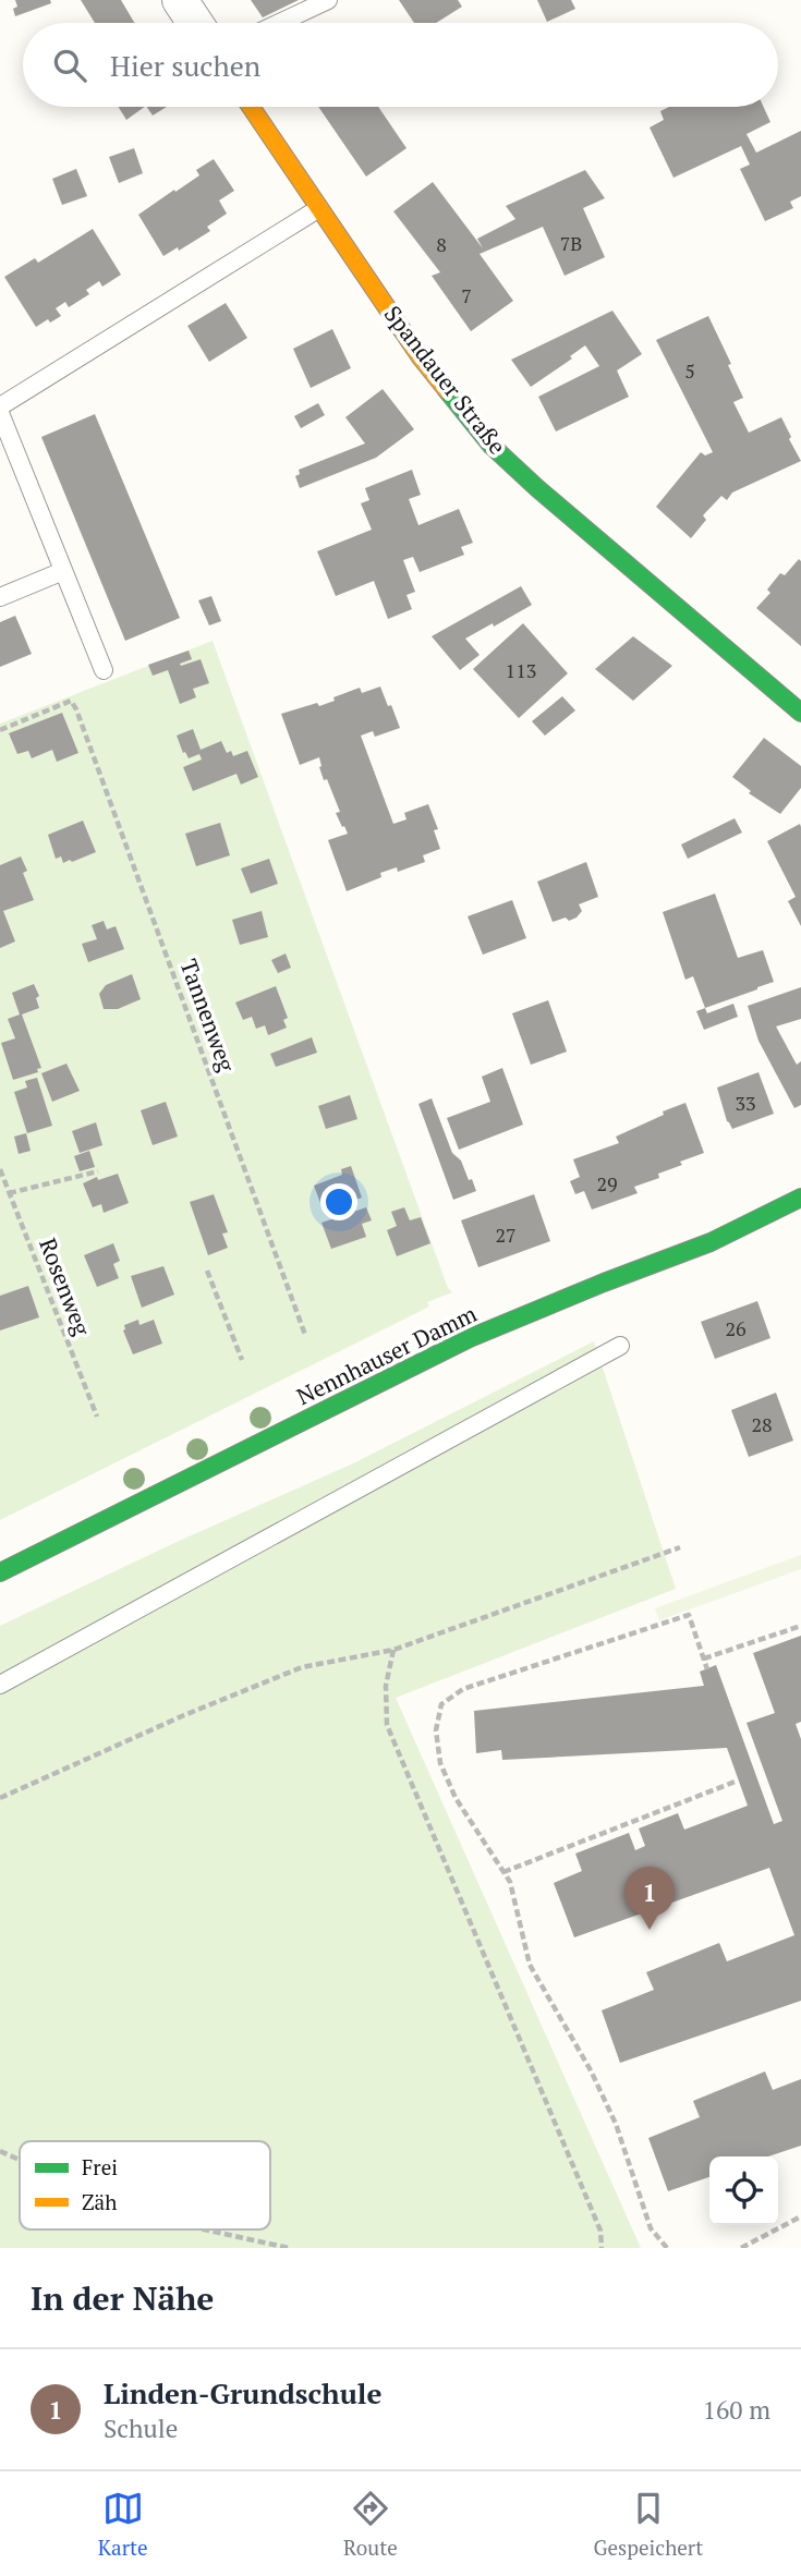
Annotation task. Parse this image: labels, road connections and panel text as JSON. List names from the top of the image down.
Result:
{
  "streets": {
    "street": ["Spandauer Straße", "Nennhauser Damm"],
    "path": ["Tannenweg", "Rosenweg"]
  },
  "house_numbers": [
    "7B",
    "8",
    "7",
    "5",
    "113",
    "33",
    "29",
    "27",
    "26",
    "28"
  ],
  "legend": ["Frei", "Zäh"],
  "page": {
    "search": "Hier suchen",
    "pins": "1",
    "heading": "In der Nähe",
    "list": [
      {
        "mark": "1",
        "name": "Linden-Grundschule",
        "note": "Schule",
        "value": "160 m"
      }
    ],
    "nav": ["Karte", "Route", "Gespeichert"]
  }
}
